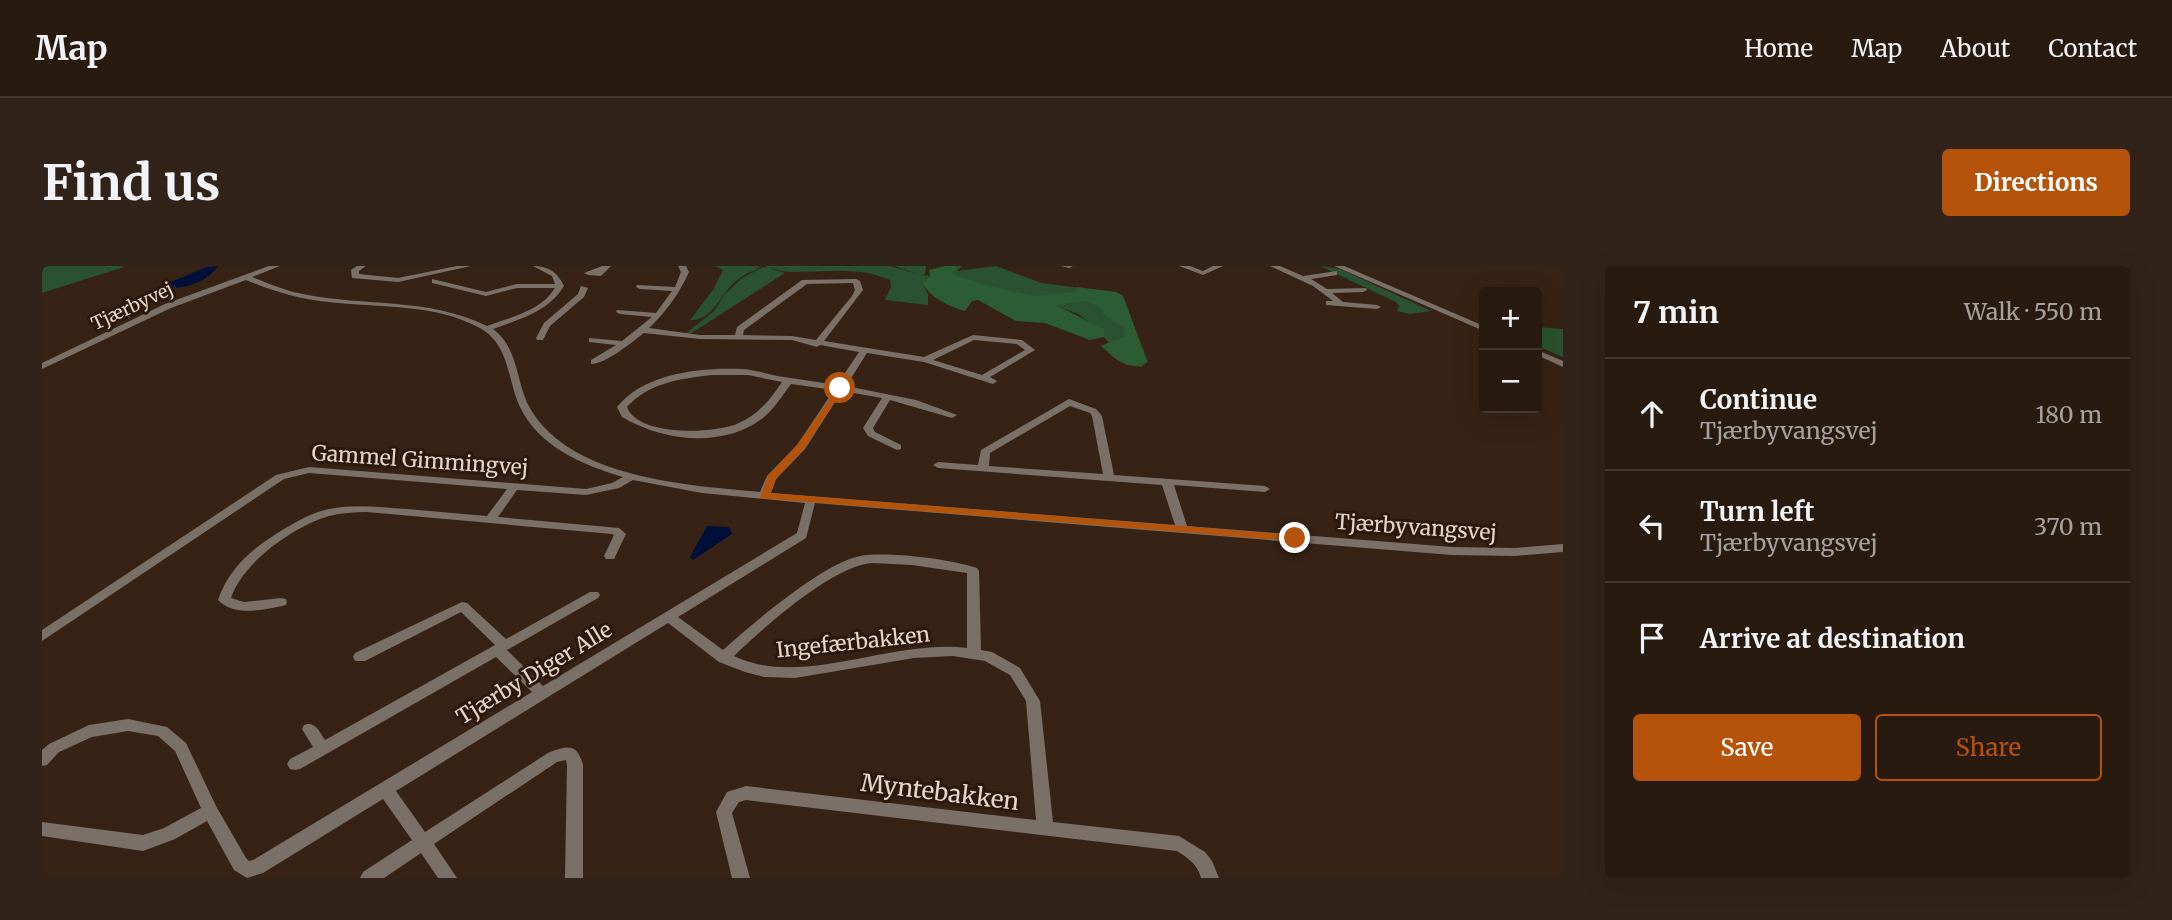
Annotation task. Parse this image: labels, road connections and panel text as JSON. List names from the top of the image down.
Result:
{
  "streets": {
    "street": [
      "Tjærbyvej",
      "Gammel Gimmingvej",
      "Tjærbyvangsvej",
      "Ingefærbakken",
      "Tjærby Diger Alle",
      "Myntebakken"
    ]
  },
  "crossings": [
    ["Tjærbyvej", "Tjærbyvangsvej"],
    ["Gammel Gimmingvej", "Tjærbyvangsvej"],
    ["Tjærbyvangsvej", "Tjærby Diger Alle"],
    ["Ingefærbakken", "Tjærby Diger Alle"],
    ["Ingefærbakken", "Myntebakken"]
  ],
  "page": {
    "header": "Map",
    "nav": [
      "Home",
      "Map",
      "About",
      "Contact"
    ],
    "buttons": [
      "Directions",
      ["Save", "Share"]
    ],
    "title": "Find us",
    "heading": ["7 min", "Walk · 550 m"],
    "map_buttons": ["+", "−"],
    "list": [
      ["Continue", "Tjærbyvangsvej", "180 m"],
      ["Turn left", "Tjærbyvangsvej", "370 m"],
      "Arrive at destination"
    ]
  }
}
